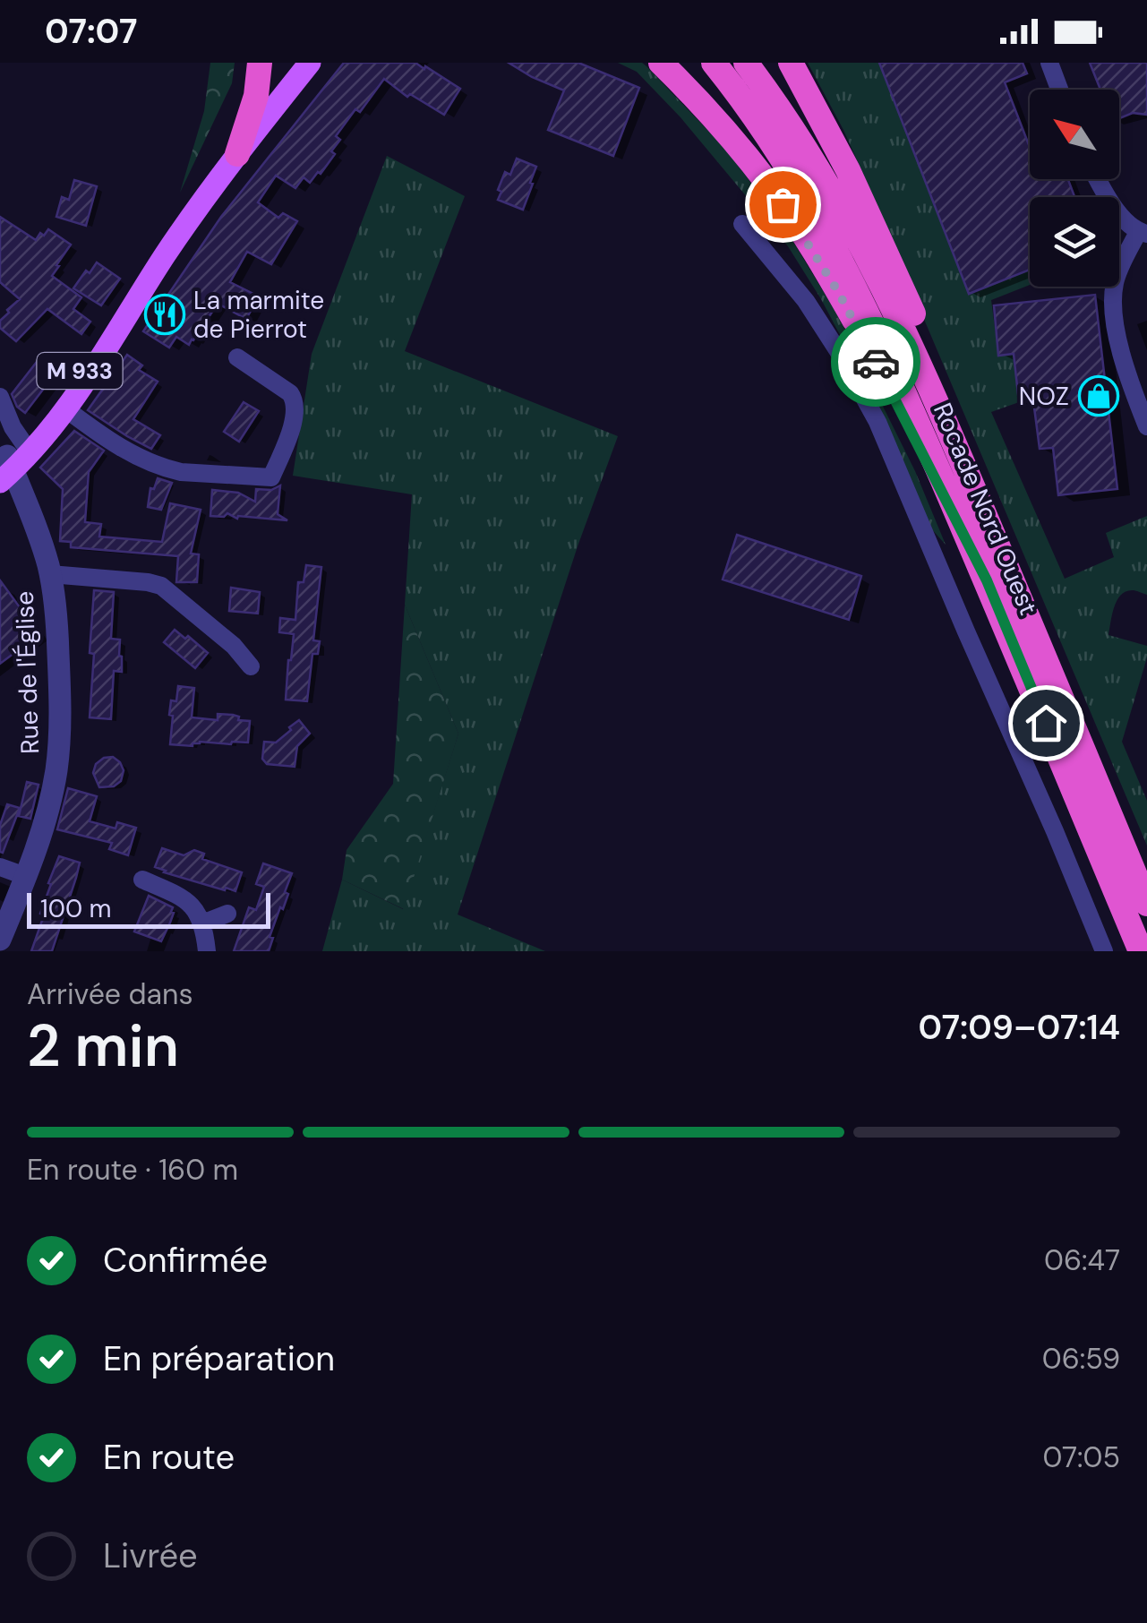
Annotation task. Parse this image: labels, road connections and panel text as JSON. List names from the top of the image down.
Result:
{
  "streets": {
    "highway": ["Rocade Nord Ouest"],
    "main road": ["M 933"],
    "street": ["Rue de l'Église"]
  },
  "crossings": [
    ["M 933", "Rue de l'Église"]
  ],
  "places": {
    "restaurant": ["La marmite de Pierrot"],
    "shop": ["NOZ"]
  },
  "scale_bar": "100 m",
  "north": "top left",
  "page": {
    "status": "07:07",
    "scale": "100 m",
    "heading": ["2 min", "Arrivée dans", "07:09–07:14"],
    "bar": "En route · 160 m",
    "list": [
      ["Confirmée", "06:47"],
      ["En préparation", "06:59"],
      ["En route", "07:05"],
      "Livrée"
    ]
  }
}
